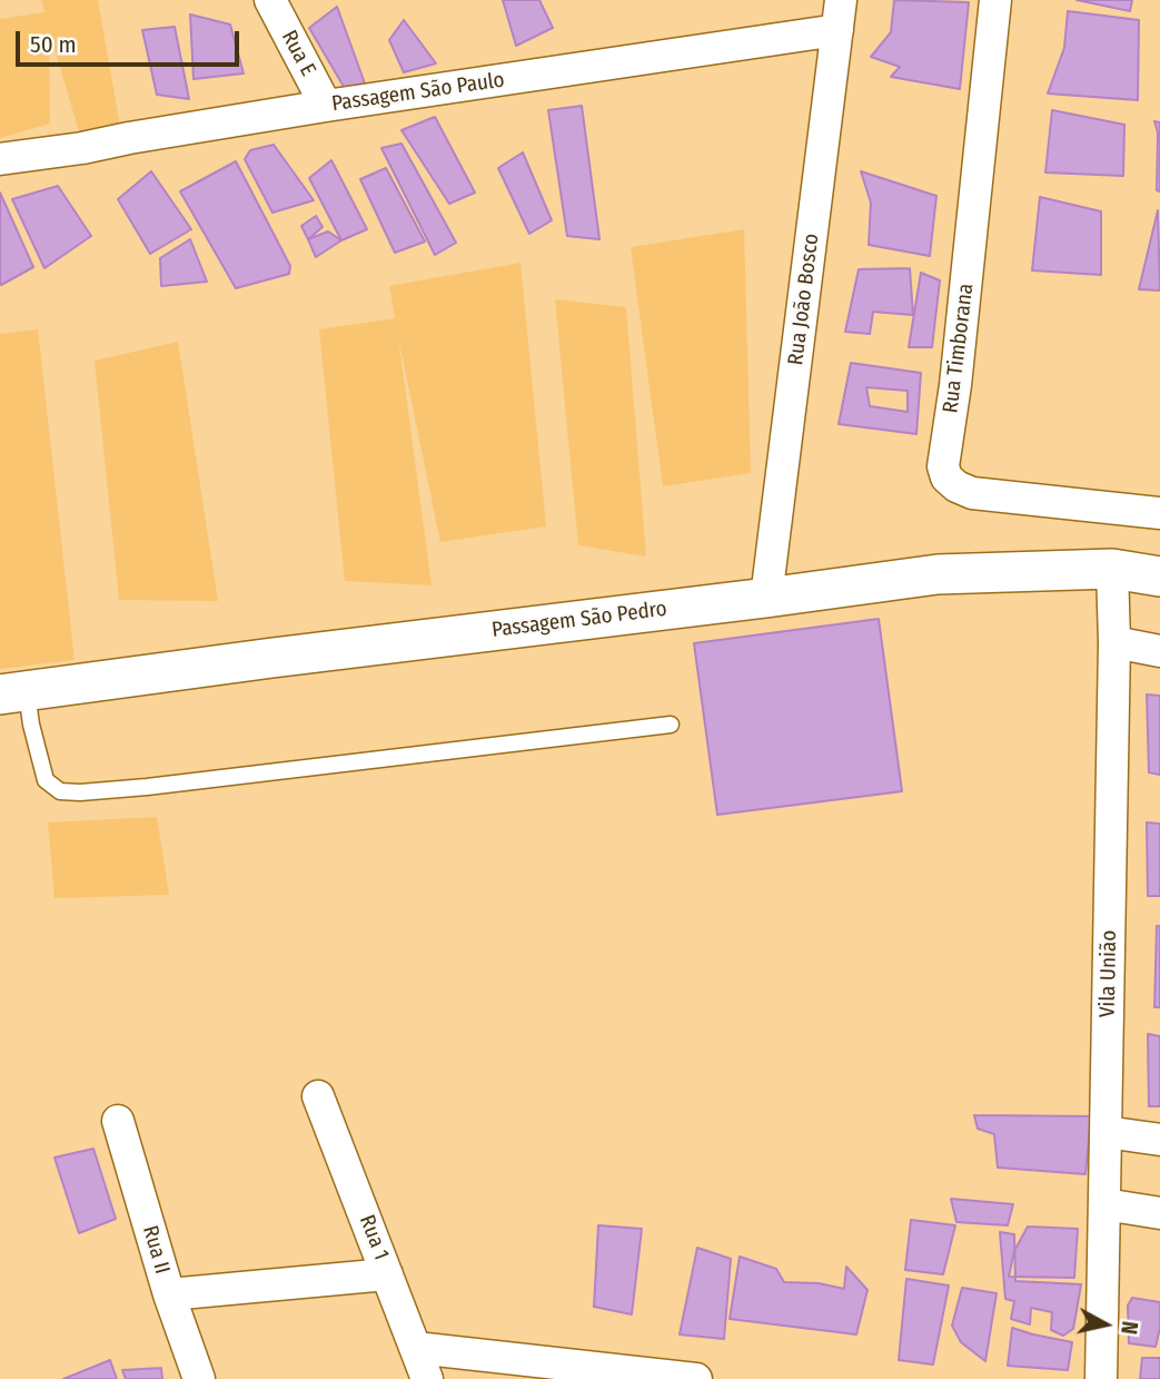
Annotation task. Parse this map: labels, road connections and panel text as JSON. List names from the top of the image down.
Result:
{
  "streets": {
    "street": [
      "Rua E",
      "Passagem São Paulo",
      "Rua João Bosco",
      "Rua Timborana",
      "Passagem São Pedro",
      "Vila União",
      "Rua 1",
      "Rua II"
    ]
  },
  "crossings": [
    ["Rua E", "Passagem São Paulo"],
    ["Passagem São Paulo", "Rua João Bosco"],
    ["Rua João Bosco", "Passagem São Pedro"],
    ["Passagem São Pedro", "Vila União"]
  ],
  "scale_bar": "50 m",
  "north": "right"
}
